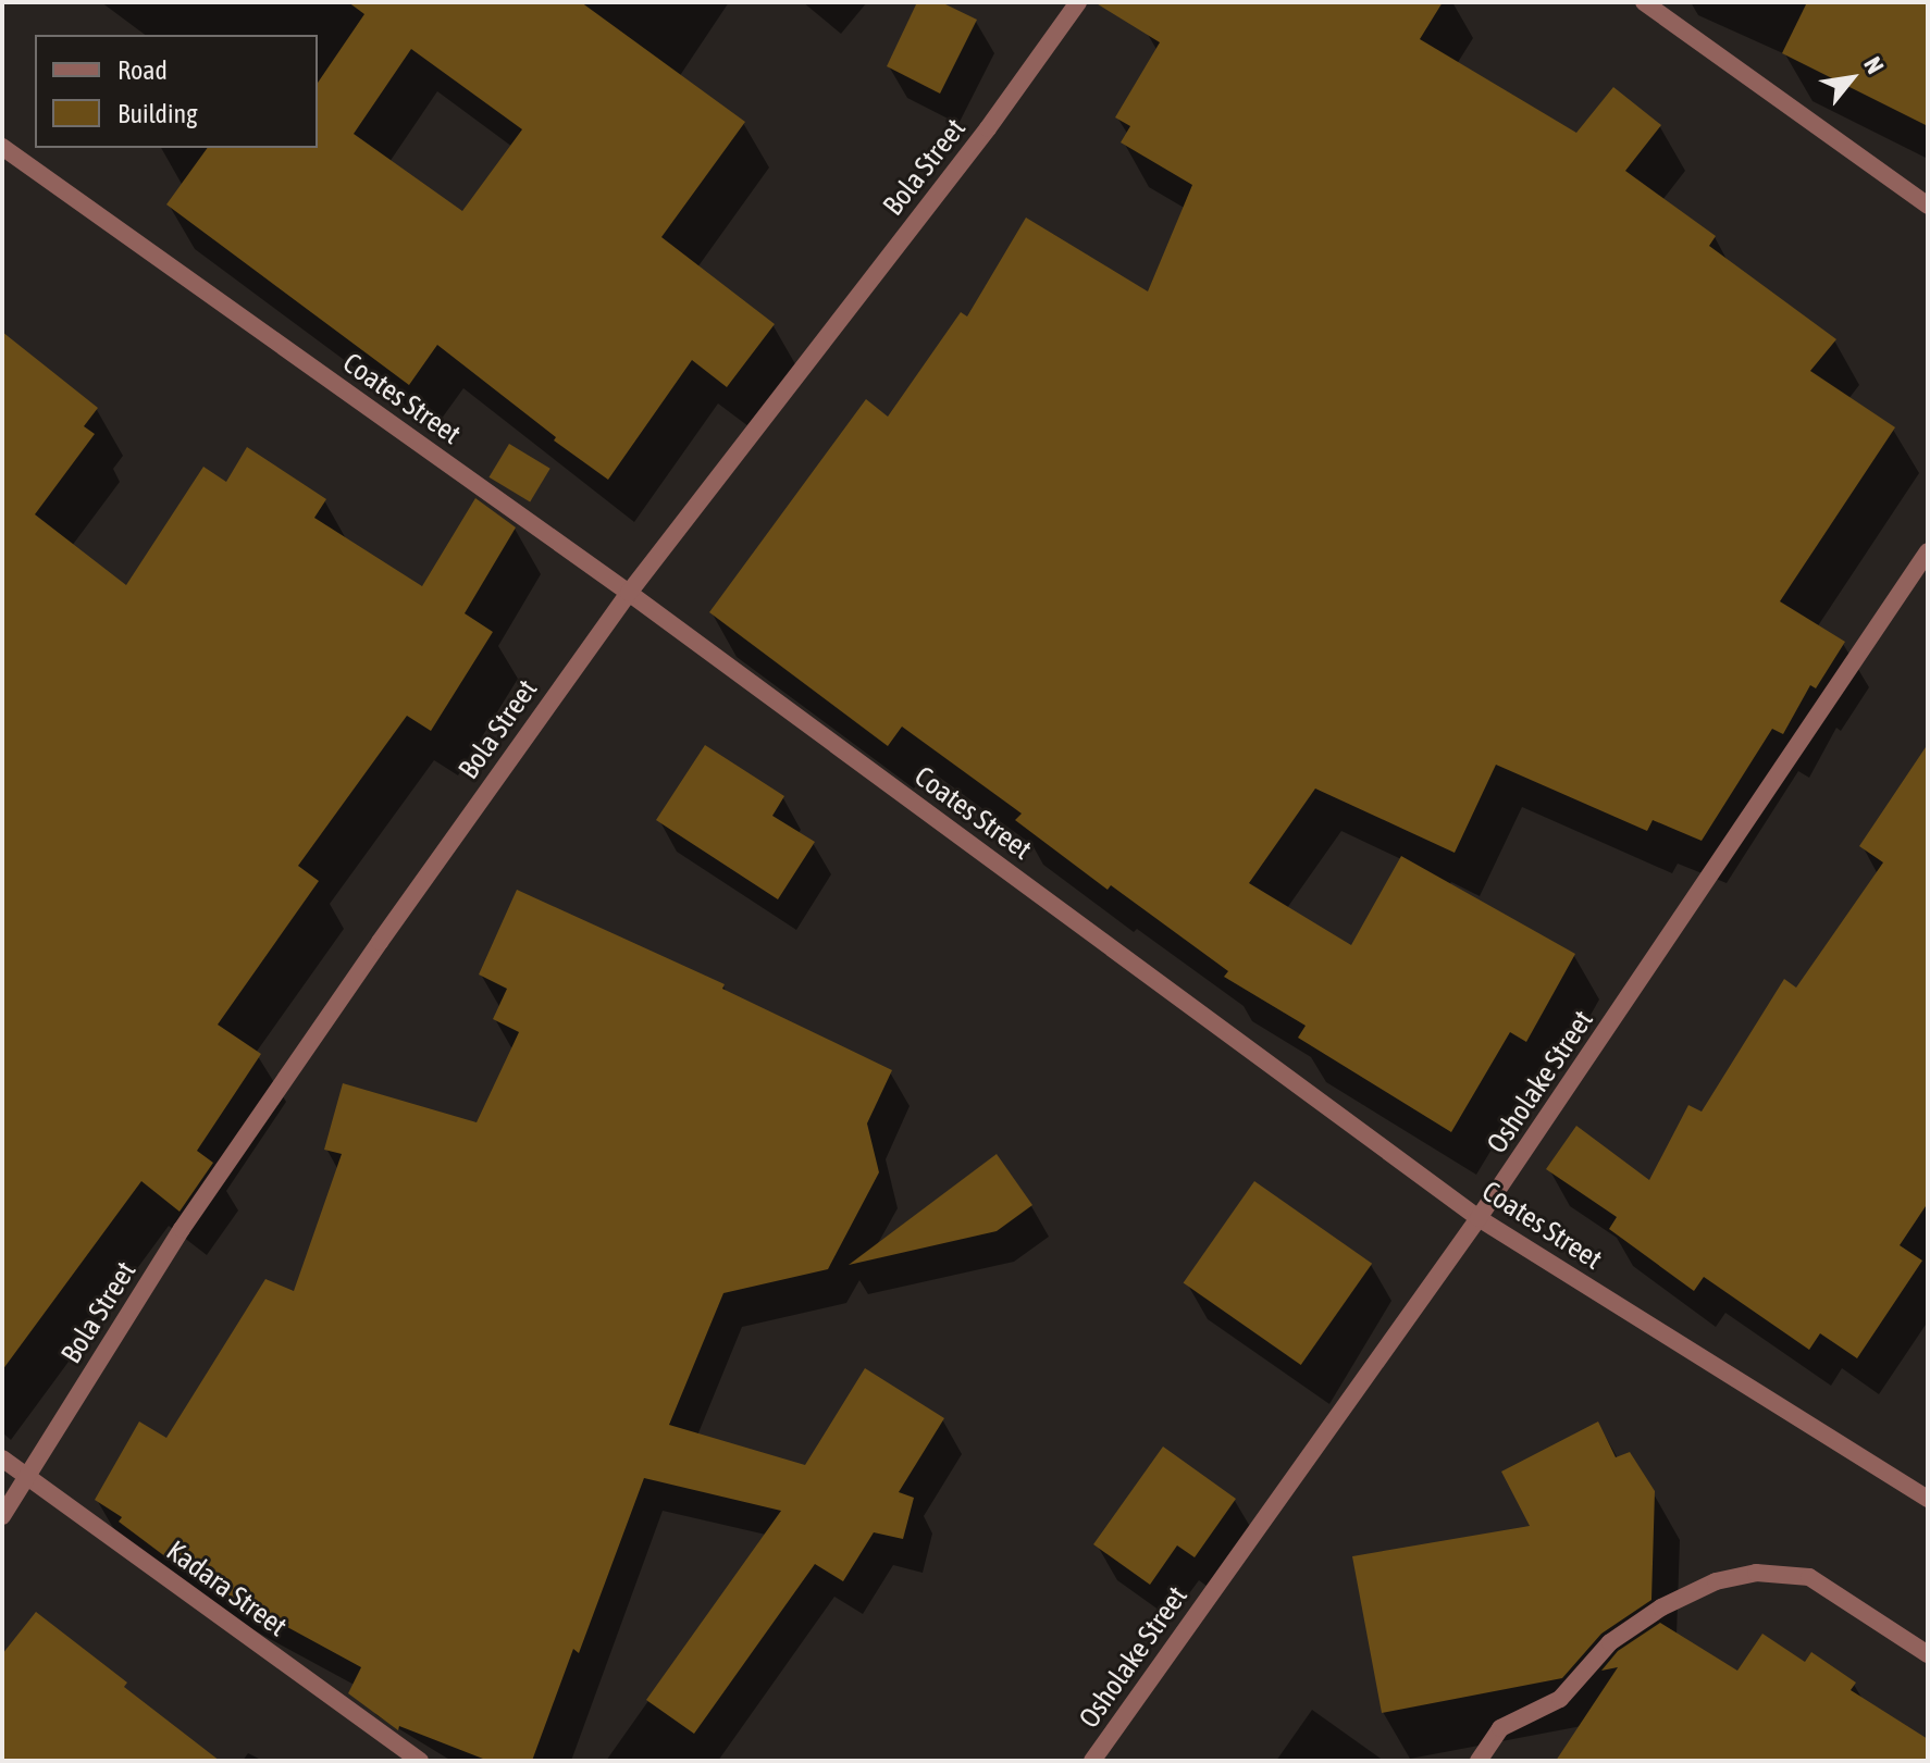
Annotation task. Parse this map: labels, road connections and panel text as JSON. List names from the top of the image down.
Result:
{
  "streets": {
    "street": [
      "Bola Street",
      "Coates Street",
      "Osholake Street",
      "Kadara Street"
    ]
  },
  "crossings": [
    ["Bola Street", "Coates Street"],
    ["Bola Street", "Kadara Street"],
    ["Coates Street", "Osholake Street"]
  ],
  "legend": ["Road", "Building"],
  "north": "top right"
}
